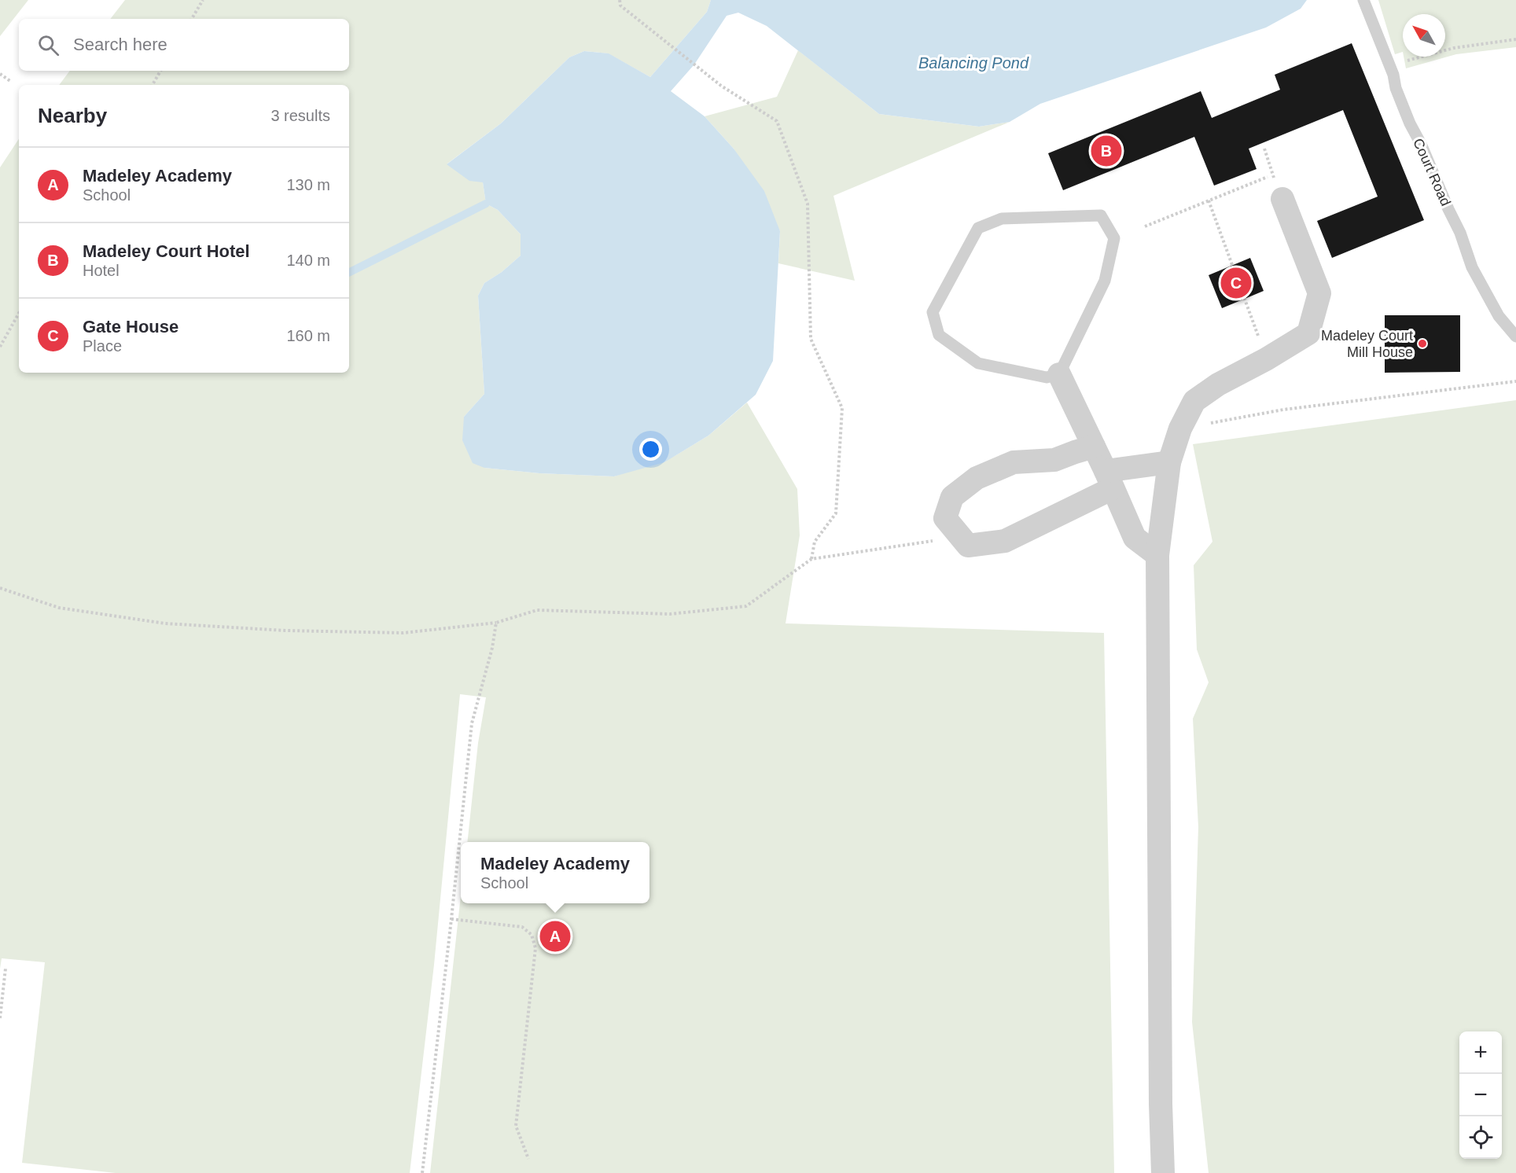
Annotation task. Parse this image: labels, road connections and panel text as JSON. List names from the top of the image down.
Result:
{
  "streets": {
    "lane": ["Court Road"]
  },
  "water": ["Balancing Pond"],
  "places": ["Madeley Court Mill House"],
  "north": "top left",
  "page": {
    "search": "Search here",
    "heading": ["Nearby", "3 results"],
    "pins": ["B", "C", "A"],
    "list": [
      {
        "mark": "A",
        "name": "Madeley Academy",
        "note": "School",
        "value": "130 m"
      },
      {
        "mark": "B",
        "name": "Madeley Court Hotel",
        "note": "Hotel",
        "value": "140 m"
      },
      {
        "mark": "C",
        "name": "Gate House",
        "note": "Place",
        "value": "160 m"
      }
    ],
    "popup": ["Madeley Academy", "School"],
    "map_buttons": ["+", "−"]
  }
}
